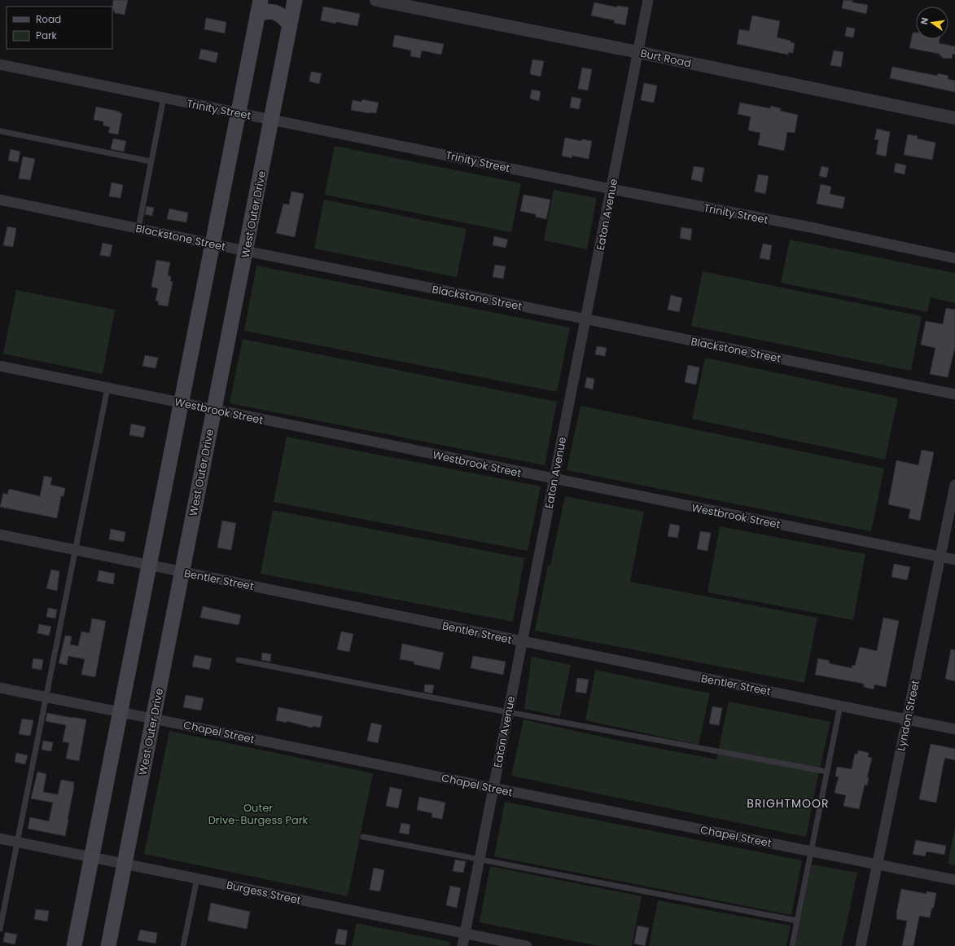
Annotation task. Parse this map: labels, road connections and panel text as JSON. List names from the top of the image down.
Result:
{
  "streets": {
    "main road": ["West Outer Drive"],
    "street": [
      "Burt Road",
      "Trinity Street",
      "Eaton Avenue",
      "Blackstone Street",
      "Westbrook Street",
      "Bentler Street",
      "Lyndon Street",
      "Chapel Street",
      "Burgess Street"
    ]
  },
  "crossings": [
    ["Burt Road", "Eaton Avenue"],
    ["Trinity Street", "West Outer Drive"],
    ["Trinity Street", "Eaton Avenue"],
    ["West Outer Drive", "Blackstone Street"],
    ["West Outer Drive", "Westbrook Street"],
    ["West Outer Drive", "Bentler Street"],
    ["West Outer Drive", "Chapel Street"],
    ["West Outer Drive", "Burgess Street"],
    ["Eaton Avenue", "Blackstone Street"],
    ["Eaton Avenue", "Westbrook Street"],
    ["Eaton Avenue", "Bentler Street"],
    ["Eaton Avenue", "Chapel Street"],
    ["Eaton Avenue", "Burgess Street"],
    ["Westbrook Street", "Lyndon Street"],
    ["Bentler Street", "Lyndon Street"],
    ["Lyndon Street", "Chapel Street"]
  ],
  "districts": ["BRIGHTMOOR"],
  "parks": ["Outer Drive-Burgess Park"],
  "legend": ["Road", "Park"],
  "north": "left"
}
